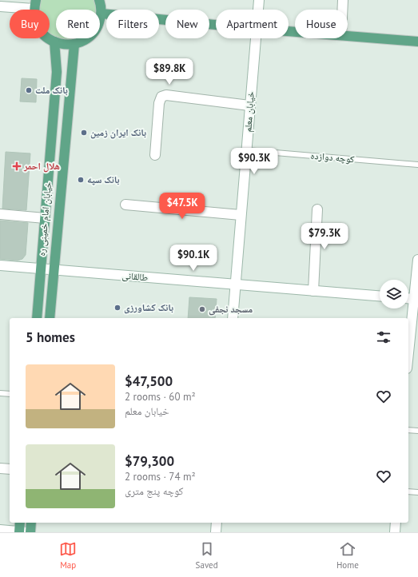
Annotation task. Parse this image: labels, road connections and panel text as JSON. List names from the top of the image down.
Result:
{
  "streets": {
    "main road": ["خیابان امام خمینی ره"],
    "street": ["خیابان معلم", "طالقانی"],
    "lane": ["کوچه دوازده"]
  },
  "crossings": [
    ["خیابان معلم", "کوچه دوازده"],
    ["خیابان معلم", "طالقانی"],
    ["خیابان امام خمینی ره", "طالقانی"]
  ],
  "places": {
    "other": [
      "بانک ملت",
      "بانک ایران زمین",
      "بانک سپه",
      "بانک کشاورزی",
      "مسجد نجفی"
    ],
    "health": ["هلال احمر"]
  },
  "page": {
    "chip": [
      "Buy",
      "Rent",
      "Filters",
      "New",
      "Apartment",
      "House"
    ],
    "price": [
      "$89.8K",
      "$90.3K",
      "$47.5K",
      "$79.3K",
      "$90.1K"
    ],
    "heading": "5 homes",
    "list": [
      {
        "name": "$47,500",
        "note": "2 rooms · 60 m² · خیابان معلم"
      },
      {
        "name": "$79,300",
        "note": "2 rooms · 74 m² · کوچه پنج متری"
      }
    ],
    "tabs": ["Map", "Saved", "Home"]
  }
}
